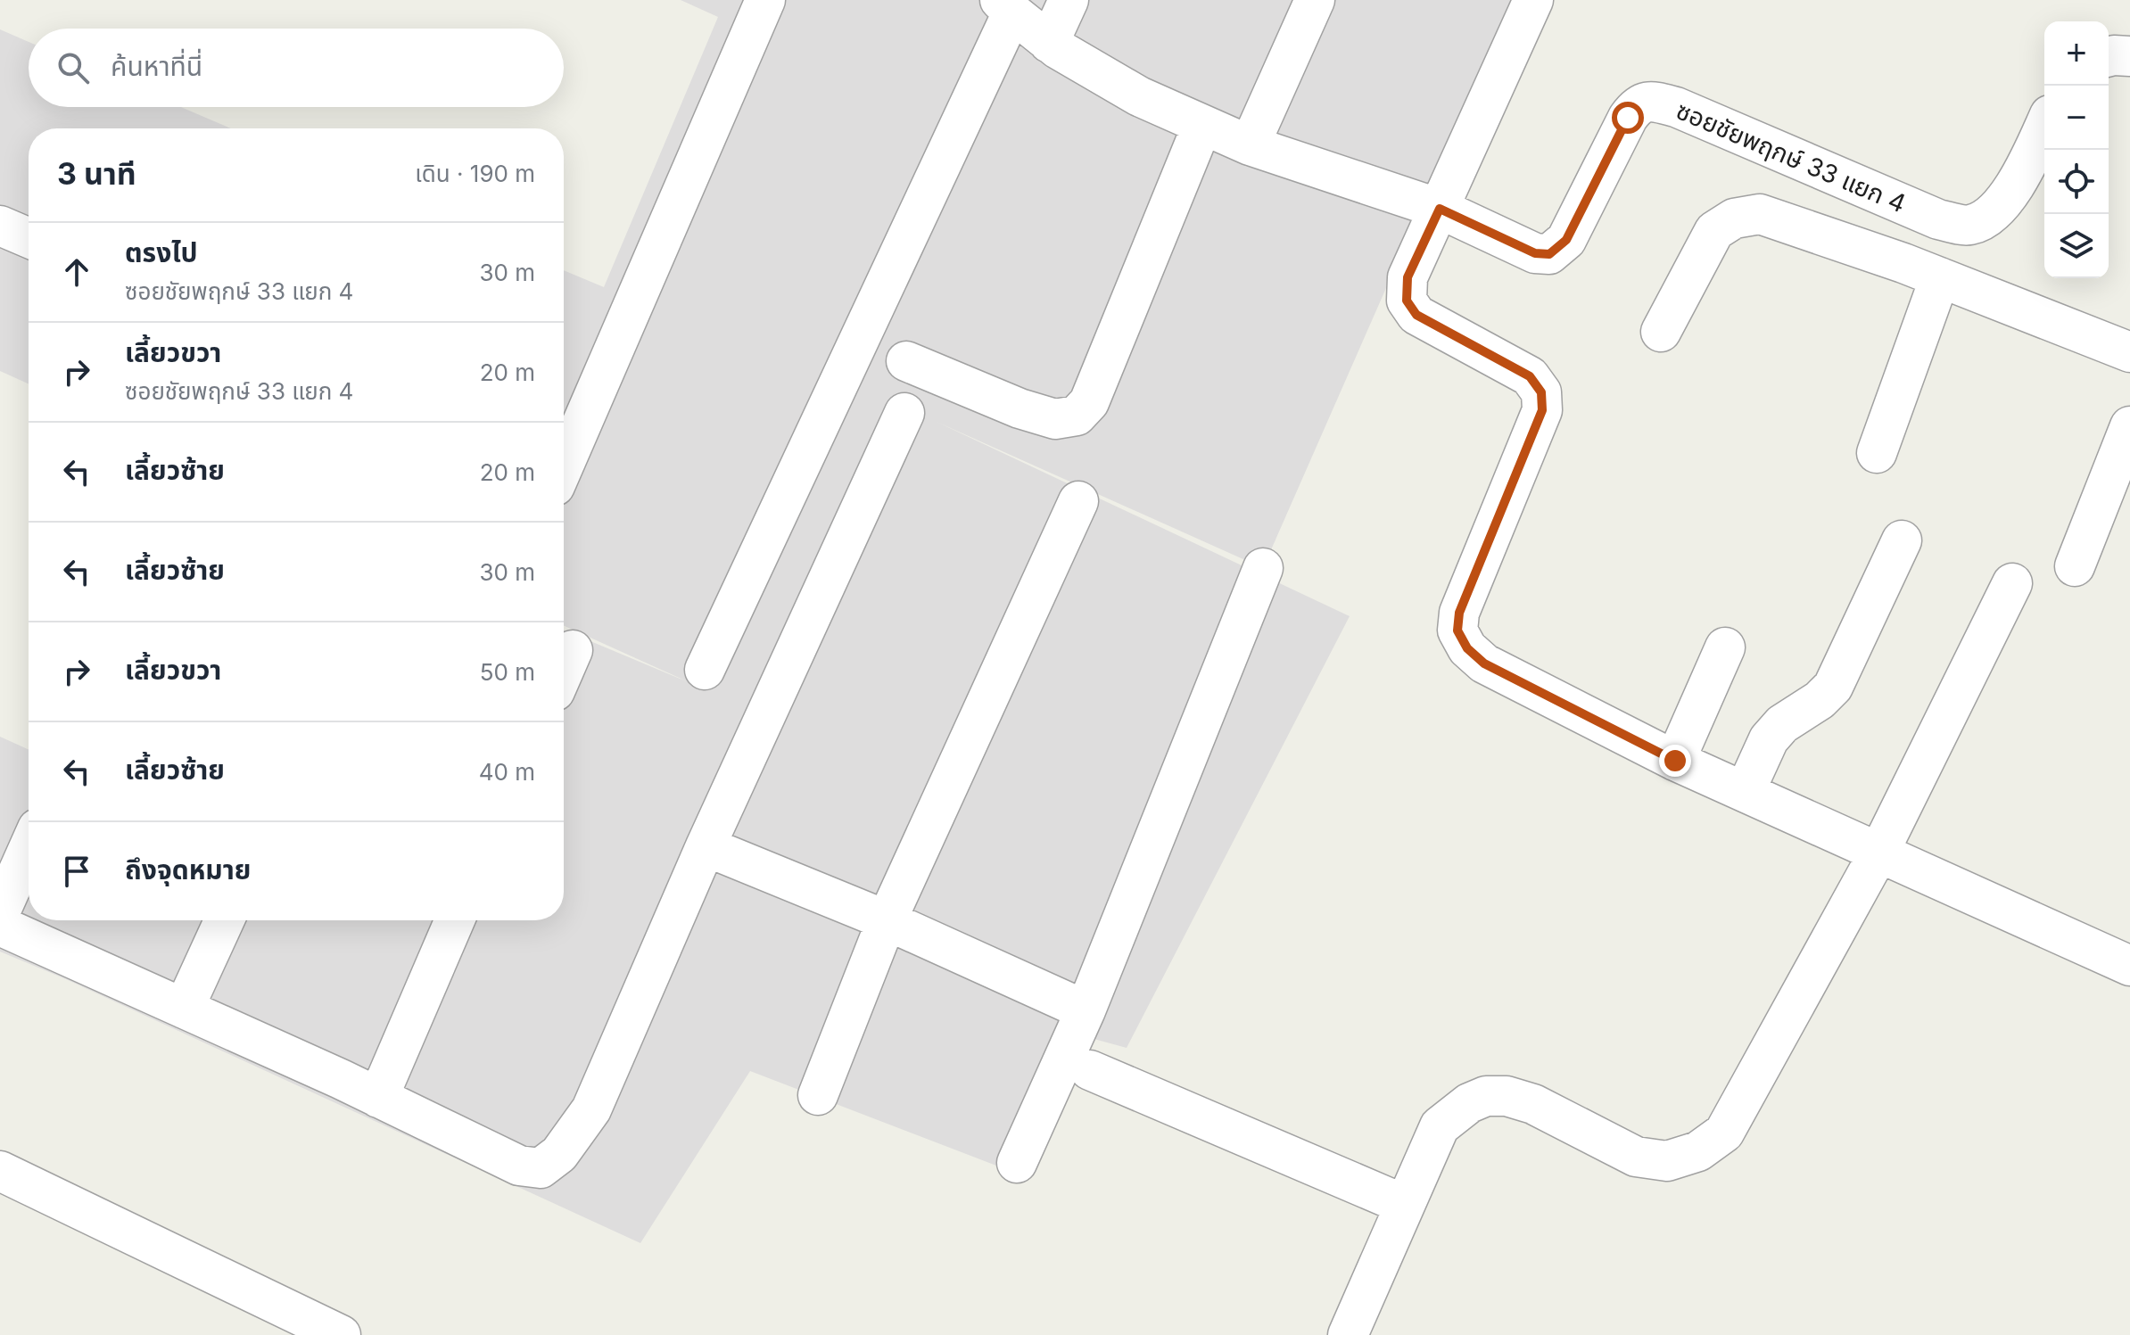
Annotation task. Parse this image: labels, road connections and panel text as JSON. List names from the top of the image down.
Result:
{
  "streets": {
    "street": ["ซอยชัยพฤกษ์ 33 แยก 4"]
  },
  "page": {
    "map_buttons": ["+", "−"],
    "search": "ค้นหาที่นี่",
    "heading": ["3 นาที", "เดิน · 190 m"],
    "list": [
      ["ตรงไป", "ซอยชัยพฤกษ์ 33 แยก 4", "30 m"],
      ["เลี้ยวขวา", "ซอยชัยพฤกษ์ 33 แยก 4", "20 m"],
      ["เลี้ยวซ้าย", "20 m"],
      ["เลี้ยวซ้าย", "30 m"],
      ["เลี้ยวขวา", "50 m"],
      ["เลี้ยวซ้าย", "40 m"],
      "ถึงจุดหมาย"
    ]
  }
}
